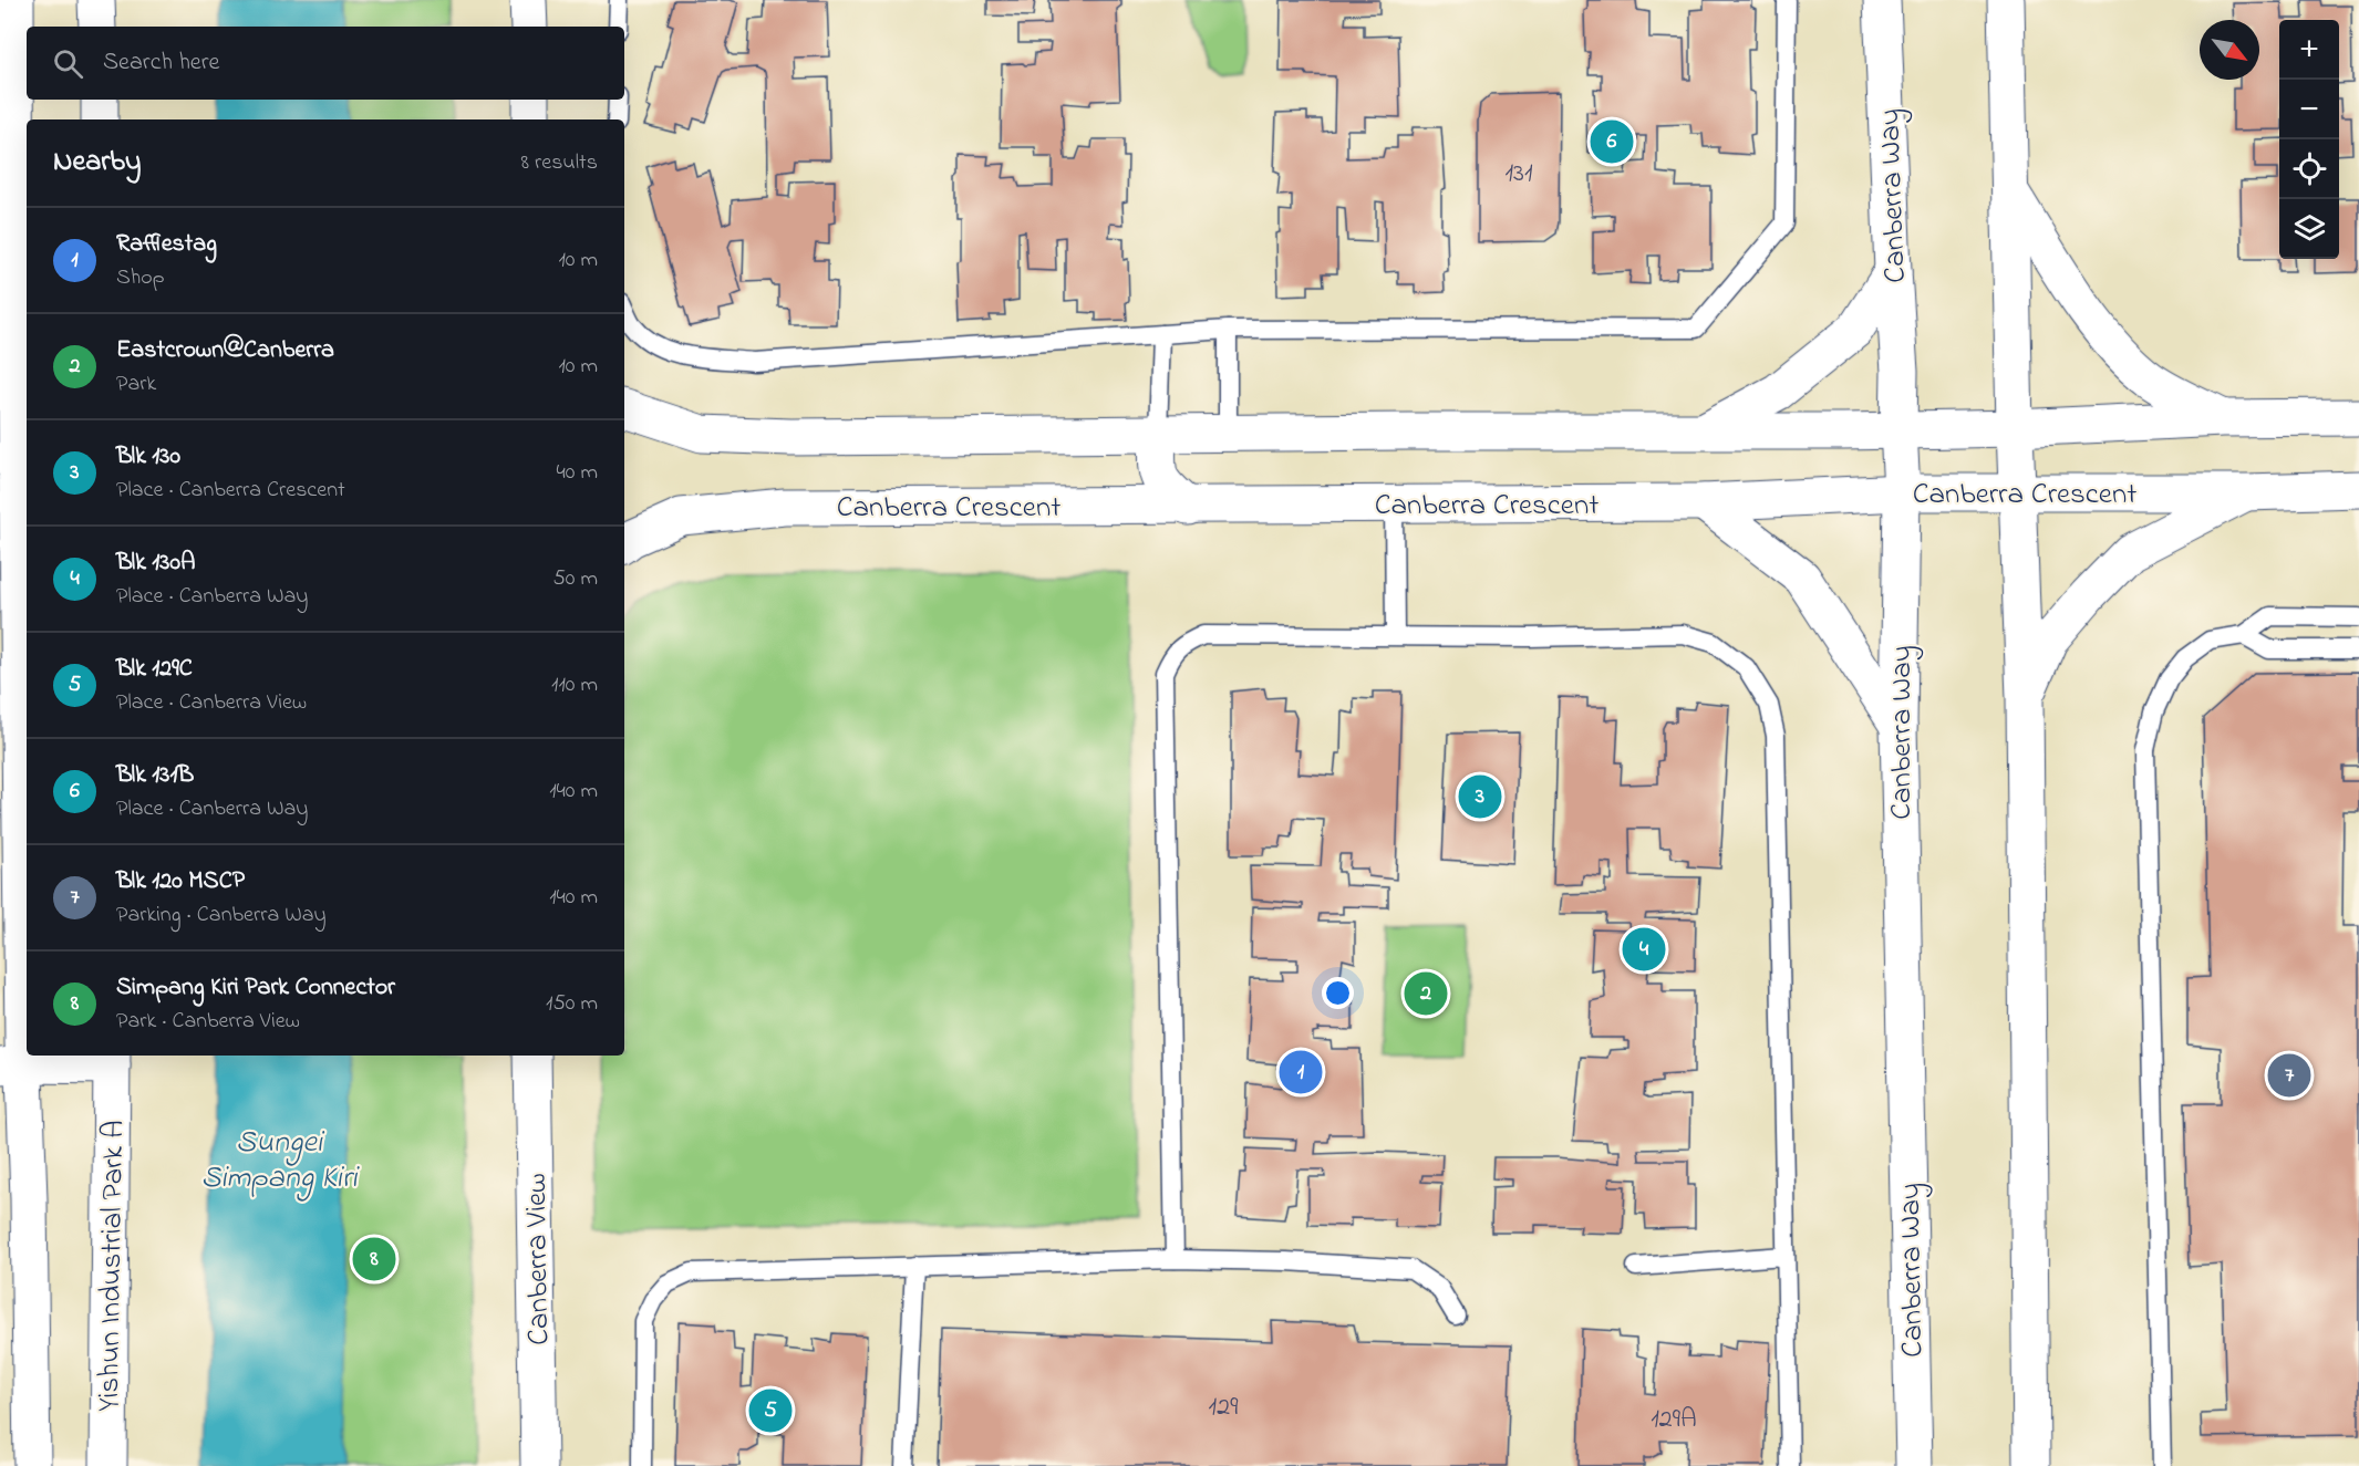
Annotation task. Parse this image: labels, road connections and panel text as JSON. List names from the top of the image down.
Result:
{
  "streets": {
    "street": [
      "Canberra Way",
      "Canberra Crescent",
      "Canberra View",
      "Yishun Industrial Park A"
    ]
  },
  "crossings": [
    ["Canberra Way", "Canberra Crescent"]
  ],
  "water": ["Sungei Simpang Kiri"],
  "house_numbers": ["131", "129", "129A"],
  "north": "bottom right",
  "page": {
    "map_buttons": ["+", "−"],
    "search": "Search here",
    "pins": [
      "6",
      "3",
      "4",
      "2",
      "1",
      "7",
      "8",
      "5"
    ],
    "heading": ["Nearby", "8 results"],
    "list": [
      {
        "mark": "1",
        "name": "Rafflestag",
        "note": "Shop",
        "value": "10 m"
      },
      {
        "mark": "2",
        "name": "Eastcrown@Canberra",
        "note": "Park",
        "value": "10 m"
      },
      {
        "mark": "3",
        "name": "Blk 130",
        "note": "Place · Canberra Crescent",
        "value": "40 m"
      },
      {
        "mark": "4",
        "name": "Blk 130A",
        "note": "Place · Canberra Way",
        "value": "50 m"
      },
      {
        "mark": "5",
        "name": "Blk 129C",
        "note": "Place · Canberra View",
        "value": "110 m"
      },
      {
        "mark": "6",
        "name": "Blk 131B",
        "note": "Place · Canberra Way",
        "value": "140 m"
      },
      {
        "mark": "7",
        "name": "Blk 120 MSCP",
        "note": "Parking · Canberra Way",
        "value": "140 m"
      },
      {
        "mark": "8",
        "name": "Simpang Kiri Park Connector",
        "note": "Park · Canberra View",
        "value": "150 m"
      }
    ]
  }
}
